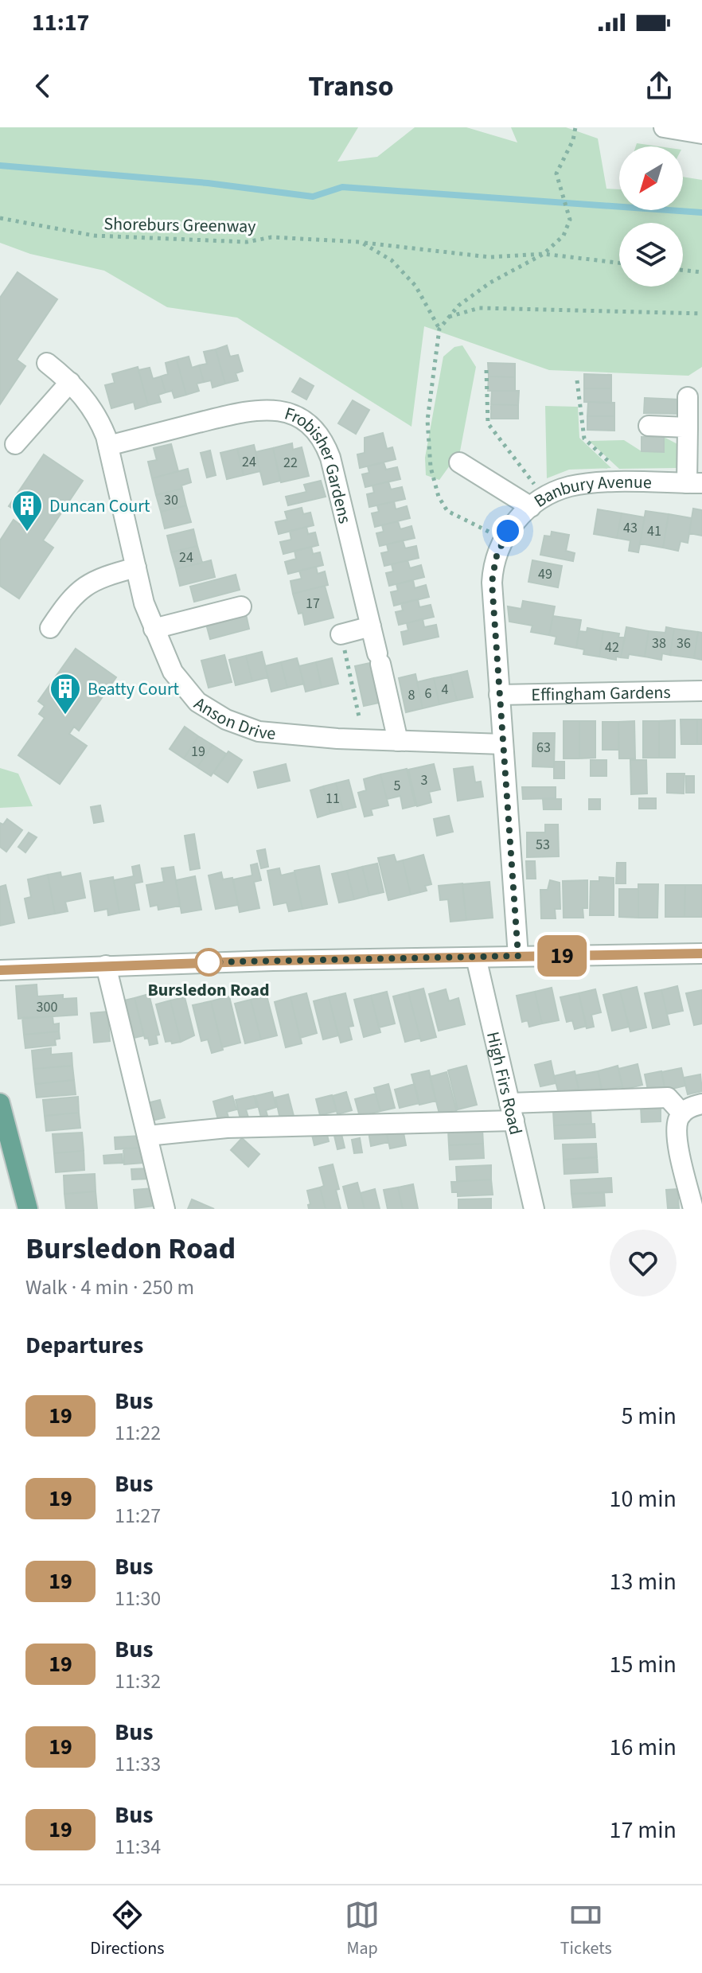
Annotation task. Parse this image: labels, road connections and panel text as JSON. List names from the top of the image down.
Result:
{
  "streets": {
    "street": [
      "Frobisher Gardens",
      "Banbury Avenue",
      "Effingham Gardens",
      "Anson Drive",
      "High Firs Road"
    ],
    "path": ["Shoreburs Greenway"]
  },
  "crossings": [
    ["Frobisher Gardens", "Anson Drive"],
    ["Banbury Avenue", "Effingham Gardens"],
    ["Banbury Avenue", "Anson Drive"]
  ],
  "places": {
    "building": ["Duncan Court", "Beatty Court"],
    "other": ["Bursledon Road"]
  },
  "lines": ["bus line 19"],
  "house_numbers": [
    "24",
    "22",
    "30",
    "43",
    "41",
    "24",
    "49",
    "17",
    "38",
    "36",
    "42",
    "4",
    "6",
    "8",
    "63",
    "19",
    "3",
    "5",
    "11",
    "53",
    "300"
  ],
  "north": "bottom left",
  "page": {
    "status": "11:17",
    "header": "Transo",
    "on_map": "19",
    "heading": [
      ["Bursledon Road", "Walk · 4 min · 250 m"],
      "Departures"
    ],
    "list": [
      {
        "mark": "19",
        "name": "Bus",
        "note": "11:22",
        "value": "5 min"
      },
      {
        "mark": "19",
        "name": "Bus",
        "note": "11:27",
        "value": "10 min"
      },
      {
        "mark": "19",
        "name": "Bus",
        "note": "11:30",
        "value": "13 min"
      },
      {
        "mark": "19",
        "name": "Bus",
        "note": "11:32",
        "value": "15 min"
      },
      {
        "mark": "19",
        "name": "Bus",
        "note": "11:33",
        "value": "16 min"
      },
      {
        "mark": "19",
        "name": "Bus",
        "note": "11:34",
        "value": "17 min"
      }
    ],
    "tabs": ["Directions", "Map", "Tickets"]
  }
}
